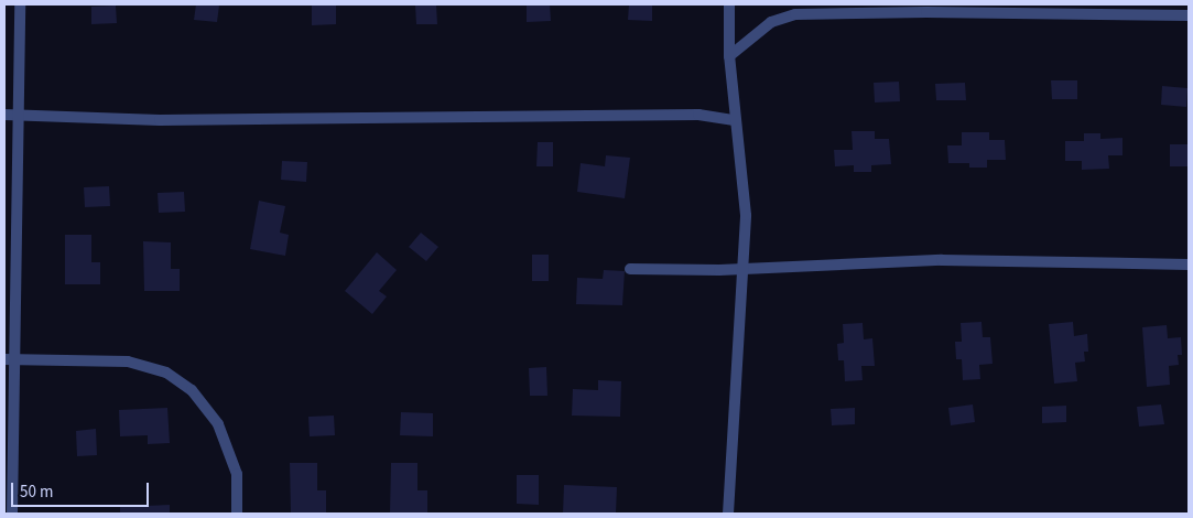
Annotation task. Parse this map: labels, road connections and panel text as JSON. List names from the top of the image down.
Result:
{
  "scale_bar": "50 m"
}
